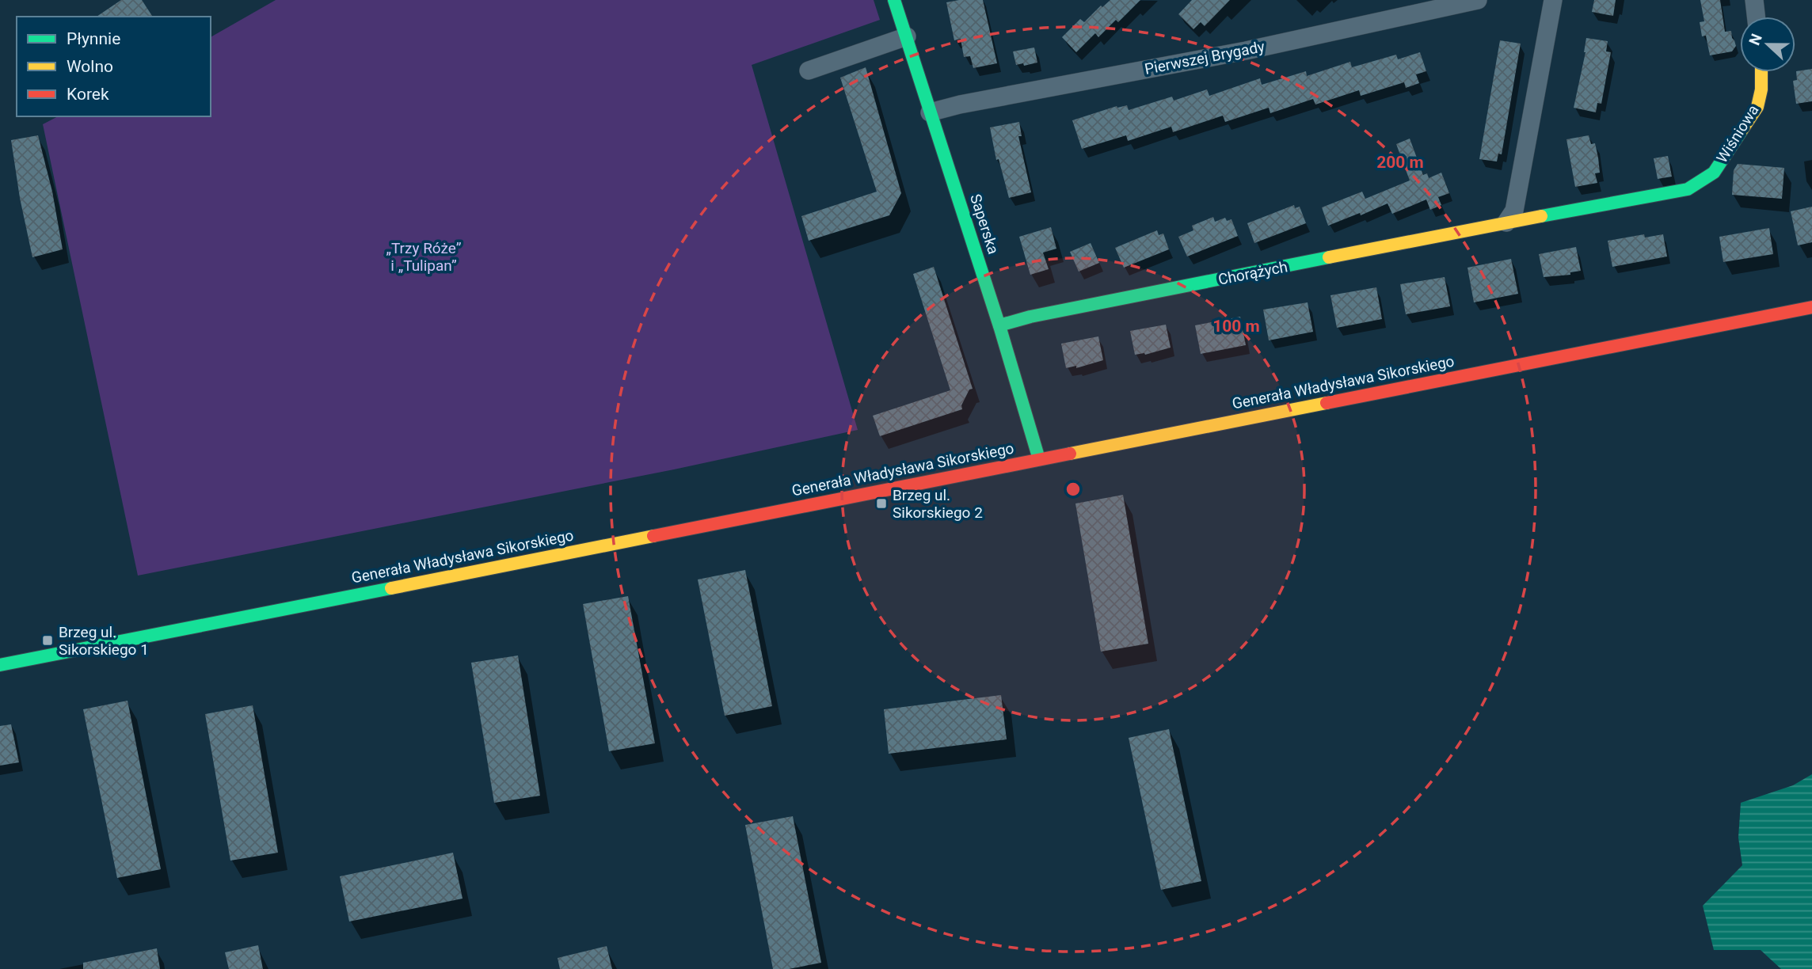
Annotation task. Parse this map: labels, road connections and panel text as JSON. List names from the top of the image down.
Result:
{
  "streets": {
    "main road": [
      "Wiśniowa",
      "Saperska",
      "Chorążych",
      "Generała Władysława Sikorskiego"
    ],
    "street": ["Pierwszej Brygady"]
  },
  "crossings": [
    ["Pierwszej Brygady", "Saperska"],
    ["Wiśniowa", "Chorążych"],
    ["Saperska", "Chorążych"],
    ["Saperska", "Generała Władysława Sikorskiego"]
  ],
  "parks": ["„Trzy Róże” i „Tulipan”"],
  "places": {
    "transit": ["Brzeg ul. Sikorskiego 2", "Brzeg ul. Sikorskiego 1"]
  },
  "legend": ["Płynnie", "Wolno", "Korek"],
  "north": "left",
  "rings": ["200 m", "100 m"]
}
